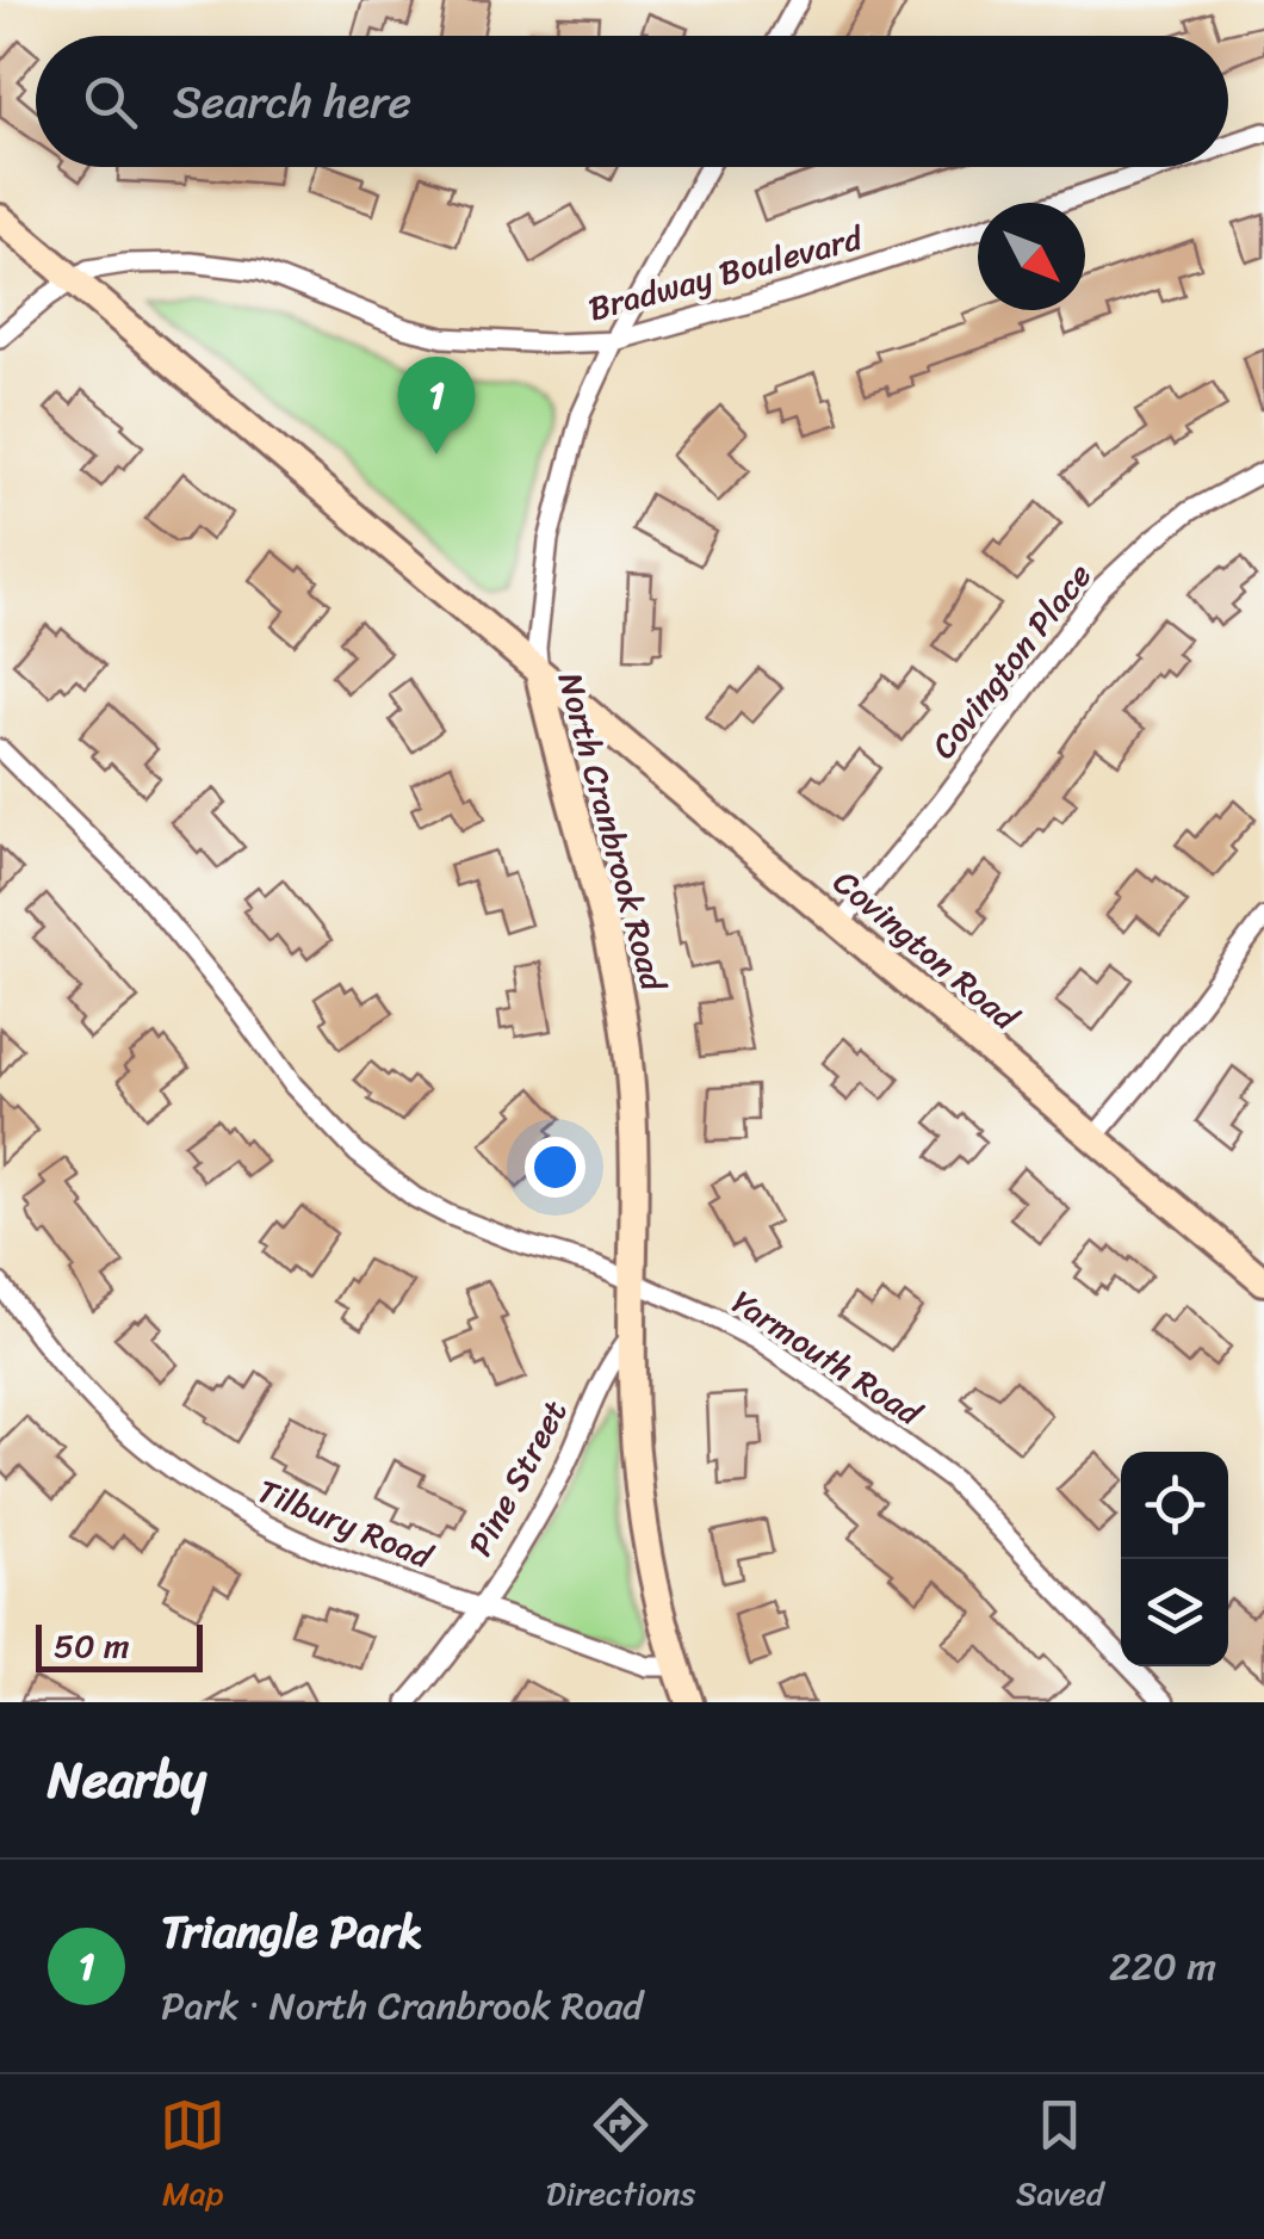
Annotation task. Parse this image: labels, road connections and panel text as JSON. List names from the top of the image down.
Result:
{
  "streets": {
    "street": [
      "Bradway Boulevard",
      "Covington Place",
      "North Cranbrook Road",
      "Covington Road",
      "Yarmouth Road",
      "Pine Street",
      "Tilbury Road"
    ]
  },
  "crossings": [
    ["Bradway Boulevard", "North Cranbrook Road"],
    ["Covington Place", "Covington Road"],
    ["North Cranbrook Road", "Covington Road"],
    ["North Cranbrook Road", "Yarmouth Road"],
    ["North Cranbrook Road", "Pine Street"],
    ["North Cranbrook Road", "Tilbury Road"],
    ["Pine Street", "Tilbury Road"]
  ],
  "scale_bar": "50 m",
  "north": "bottom right",
  "page": {
    "search": "Search here",
    "pins": "1",
    "scale": "50 m",
    "heading": "Nearby",
    "list": [
      {
        "mark": "1",
        "name": "Triangle Park",
        "note": "Park · North Cranbrook Road",
        "value": "220 m"
      }
    ],
    "nav": ["Map", "Directions", "Saved"]
  }
}
